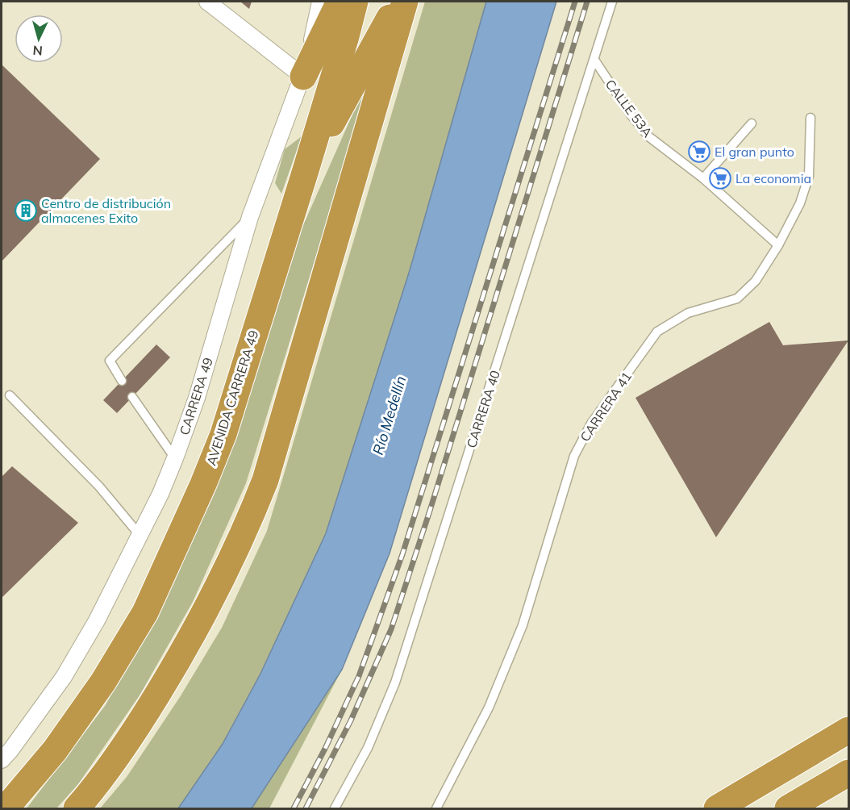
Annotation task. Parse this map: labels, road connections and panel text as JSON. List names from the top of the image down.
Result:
{
  "streets": {
    "highway": ["AVENIDA CARRERA 49"],
    "street": ["CARRERA 49"],
    "lane": ["CALLE 53A", "CARRERA 41", "CARRERA 40"]
  },
  "crossings": [
    ["CALLE 53A", "CARRERA 41"],
    ["CALLE 53A", "CARRERA 40"]
  ],
  "water": ["Río Medellín"],
  "places": {
    "supermarket": ["El gran punto", "La economia"],
    "building": ["Centro de distribución almacenes Exito"]
  },
  "north": "bottom"
}
